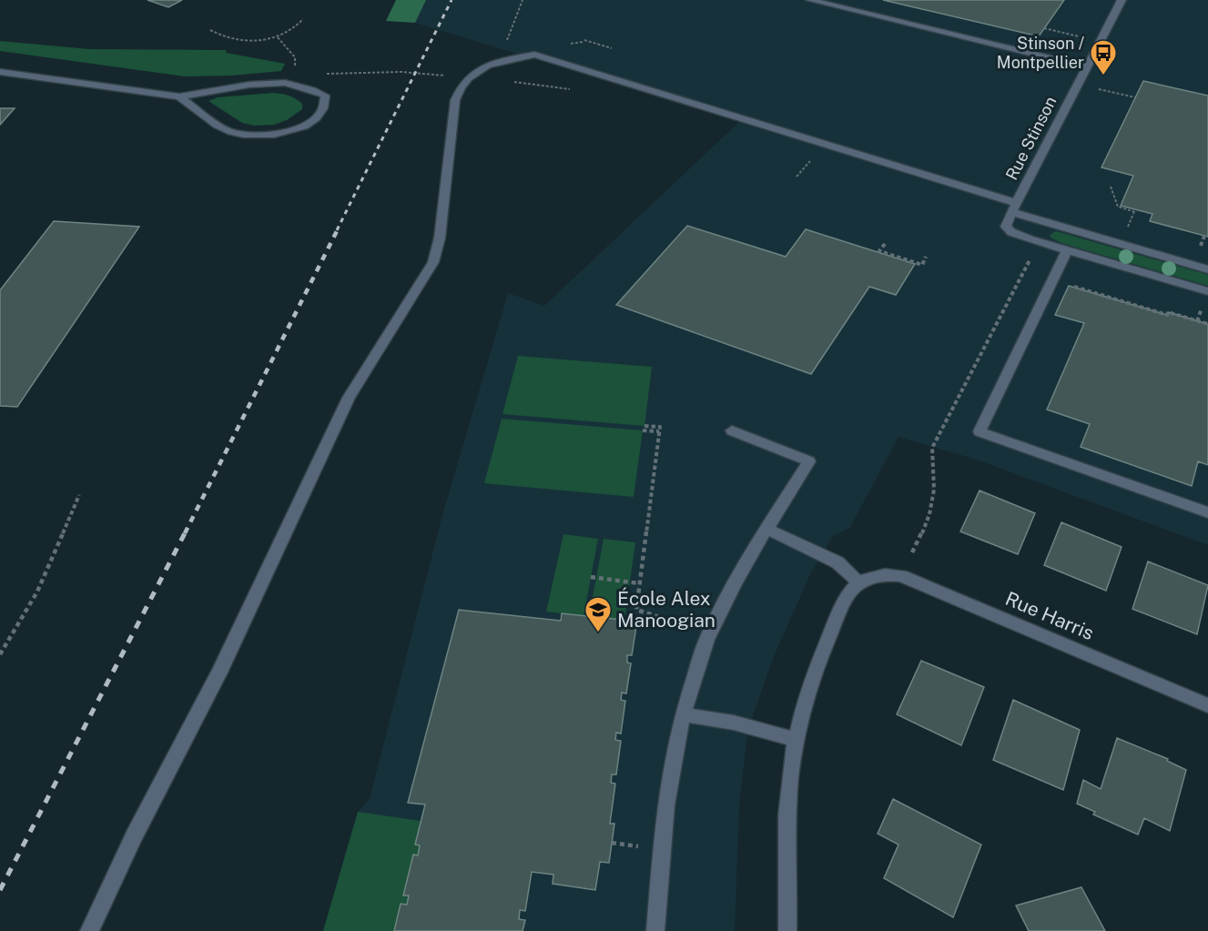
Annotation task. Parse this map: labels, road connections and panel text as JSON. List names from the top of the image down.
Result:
{
  "streets": {
    "street": ["Rue Stinson", "Rue Harris"]
  },
  "places": {
    "bus stop": ["Stinson / Montpellier"],
    "school or university": ["École Alex Manoogian"]
  }
}
